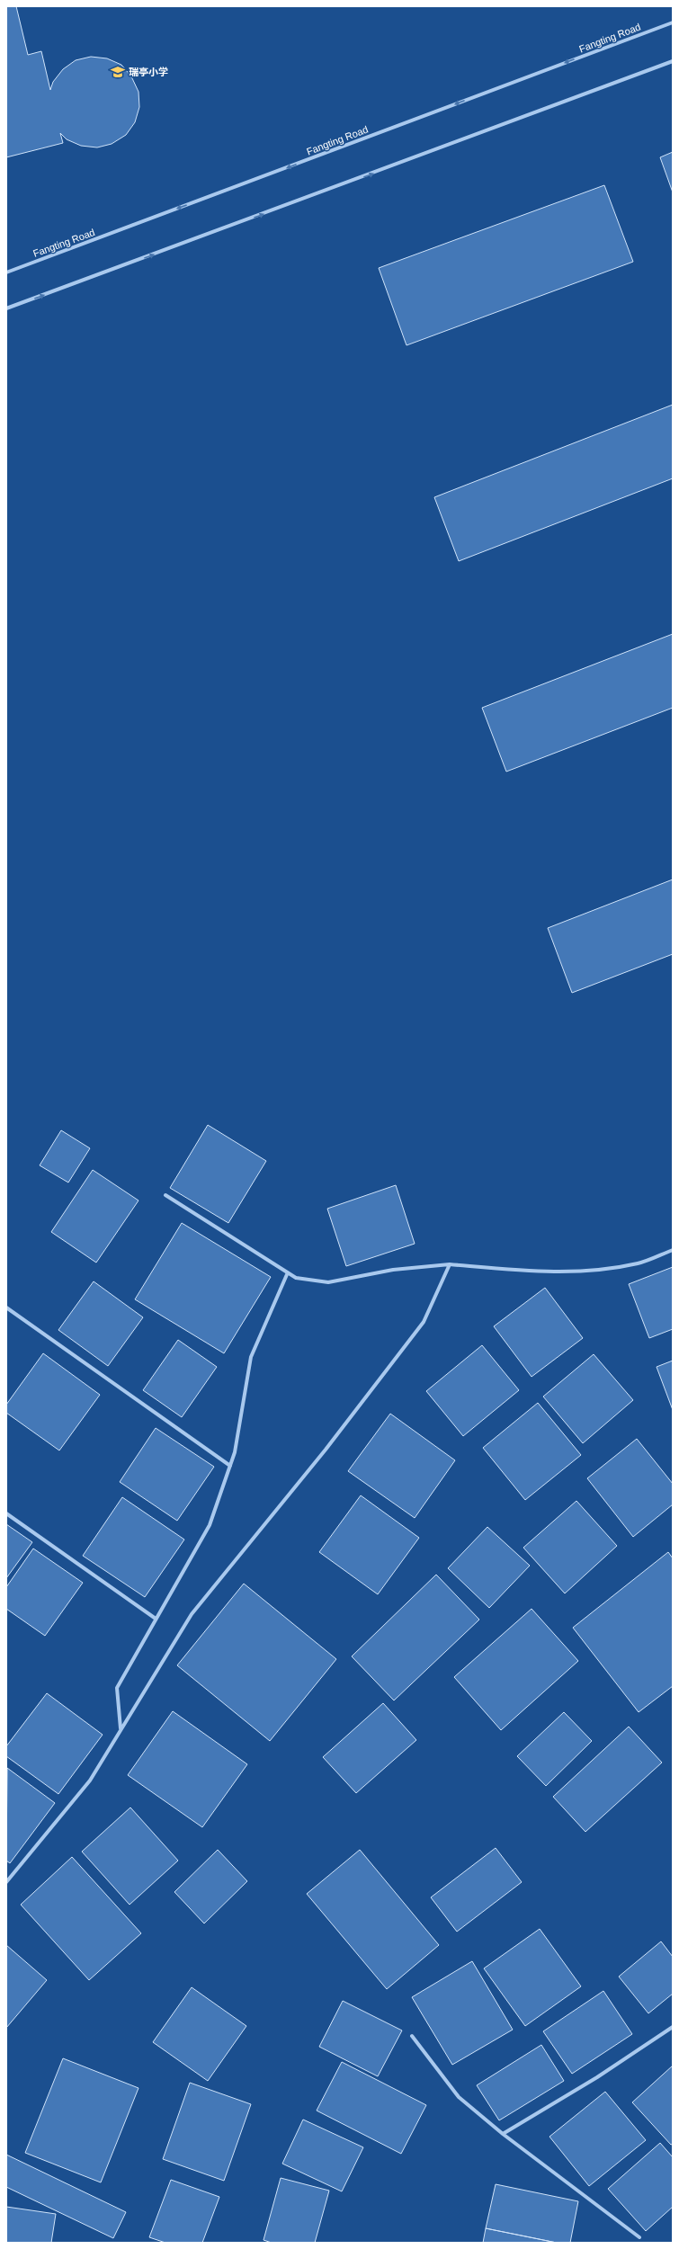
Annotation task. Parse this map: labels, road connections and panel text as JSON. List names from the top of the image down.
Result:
{
  "streets": {
    "street": ["Fangting Road"]
  },
  "one_way": ["Fangting Road"],
  "places": {
    "school or university": ["瑞亭小学"]
  }
}
